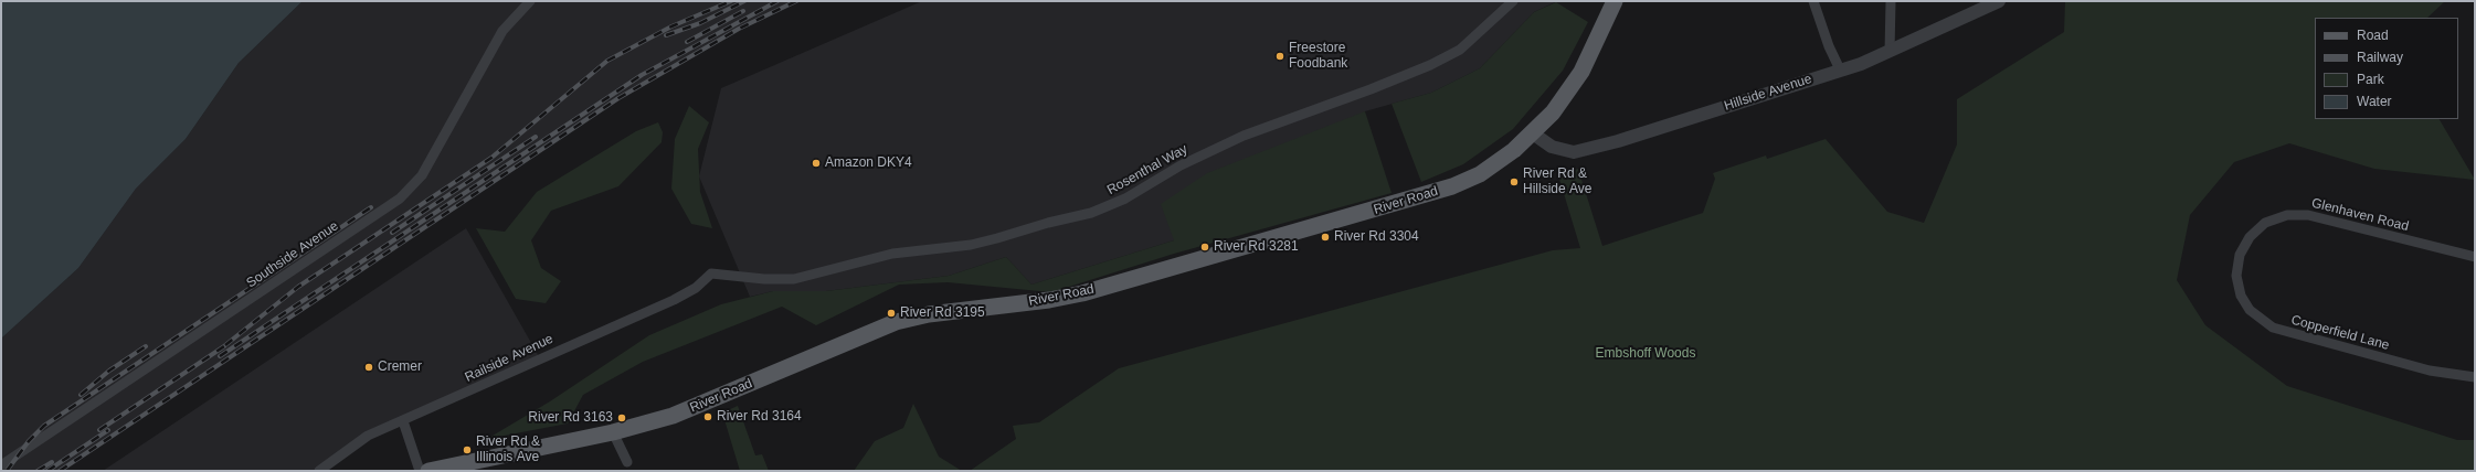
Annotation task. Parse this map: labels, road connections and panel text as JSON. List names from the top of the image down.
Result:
{
  "streets": {
    "main road": ["River Road"],
    "street": [
      "Hillside Avenue",
      "Rosenthal Way",
      "Glenhaven Road",
      "Southside Avenue",
      "Copperfield Lane",
      "Railside Avenue"
    ]
  },
  "crossings": [
    ["Hillside Avenue", "River Road"],
    ["Rosenthal Way", "Railside Avenue"],
    ["Glenhaven Road", "Copperfield Lane"]
  ],
  "parks": ["Embshoff Woods"],
  "places": [
    "Freestore Foodbank",
    "Amazon DKY4",
    "River Rd & Hillside Ave",
    "River Rd 3304",
    "River Rd 3281",
    "River Rd 3195",
    "Cremer",
    "River Rd 3164",
    "River Rd 3163",
    "River Rd & Illinois Ave"
  ],
  "legend": [
    "Road",
    "Railway",
    "Park",
    "Water"
  ]
}
